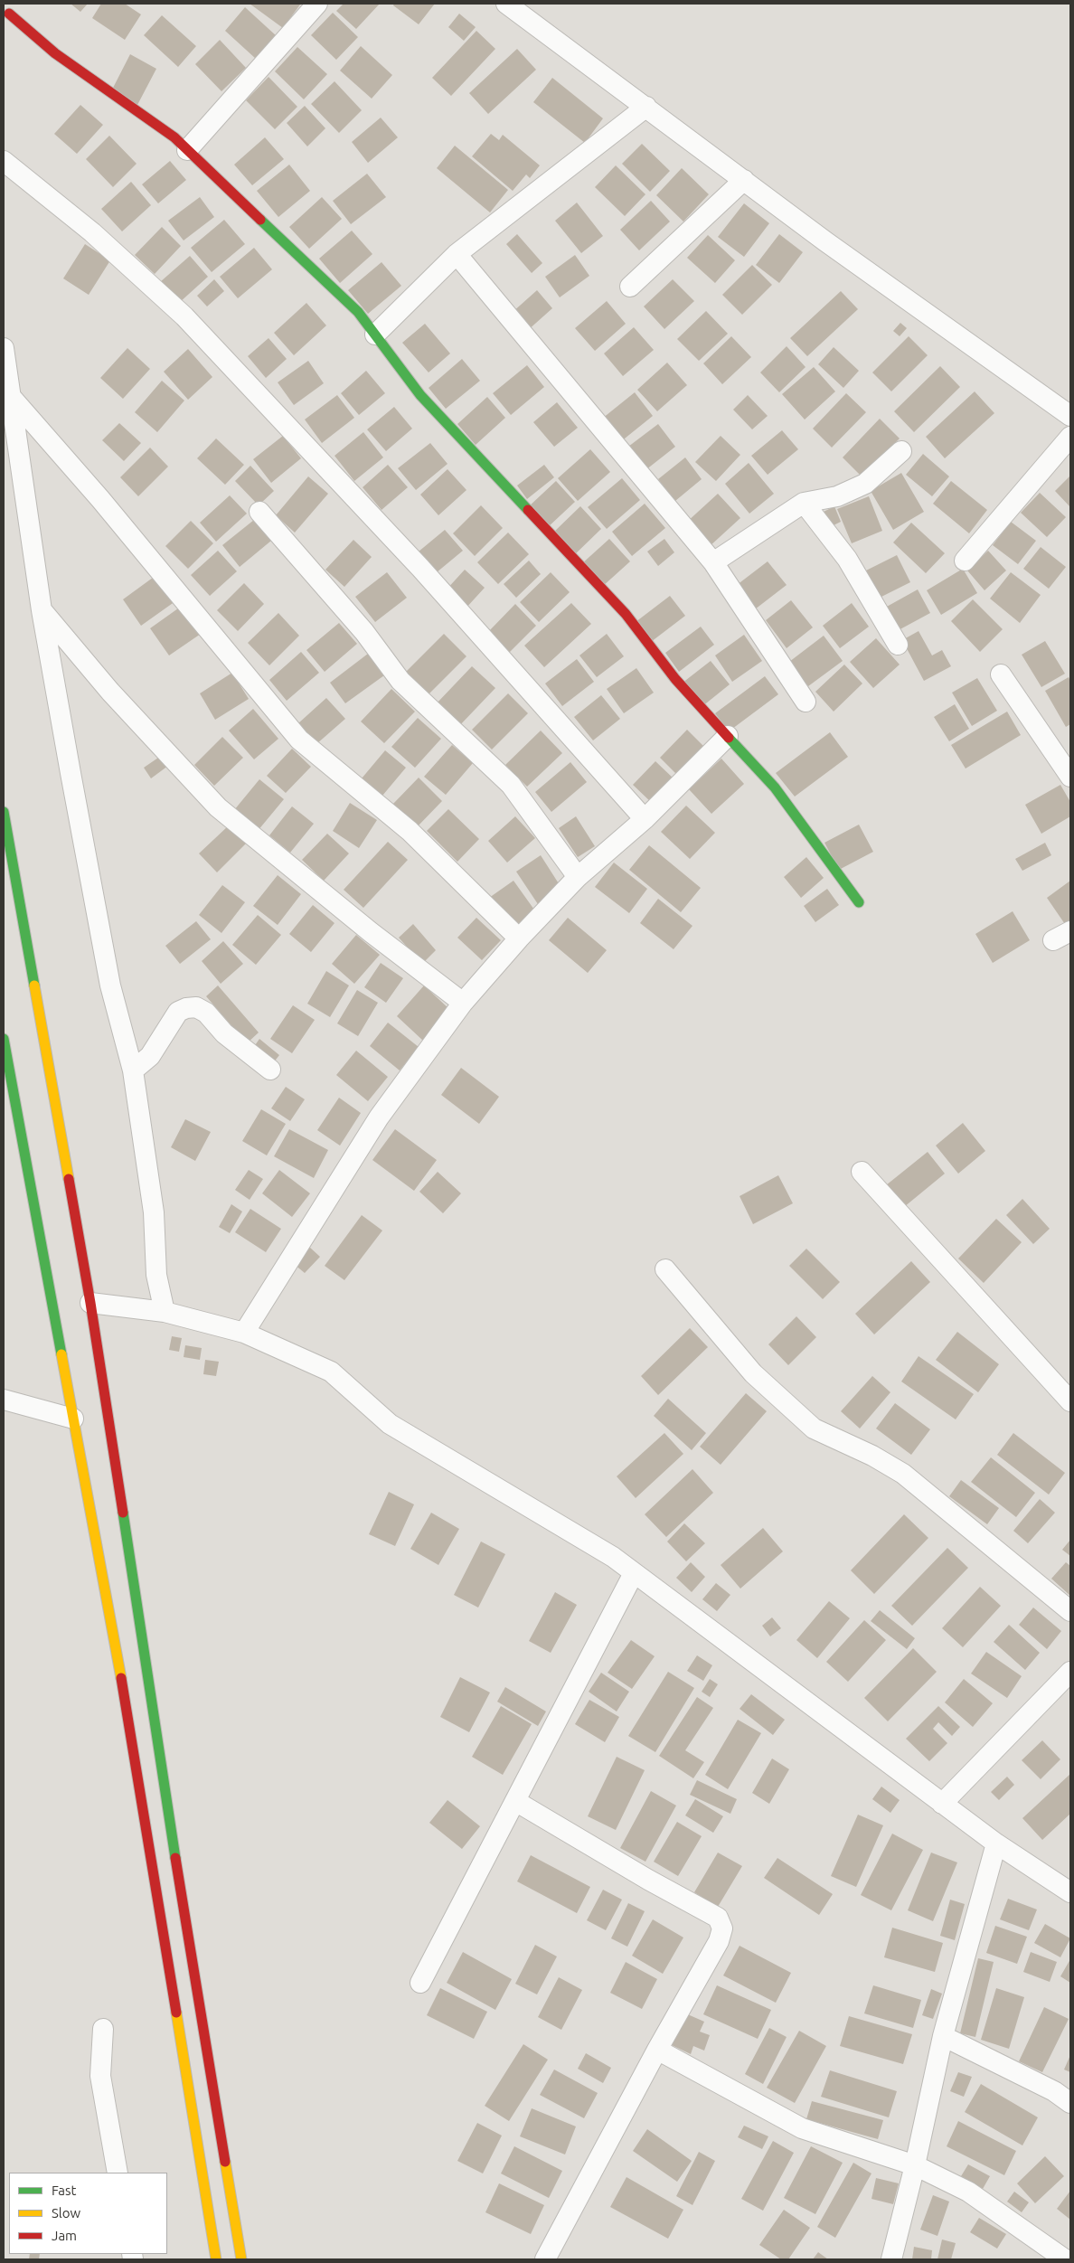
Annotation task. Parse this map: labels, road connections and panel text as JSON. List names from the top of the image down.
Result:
{
  "legend": ["Fast", "Slow", "Jam"]
}
